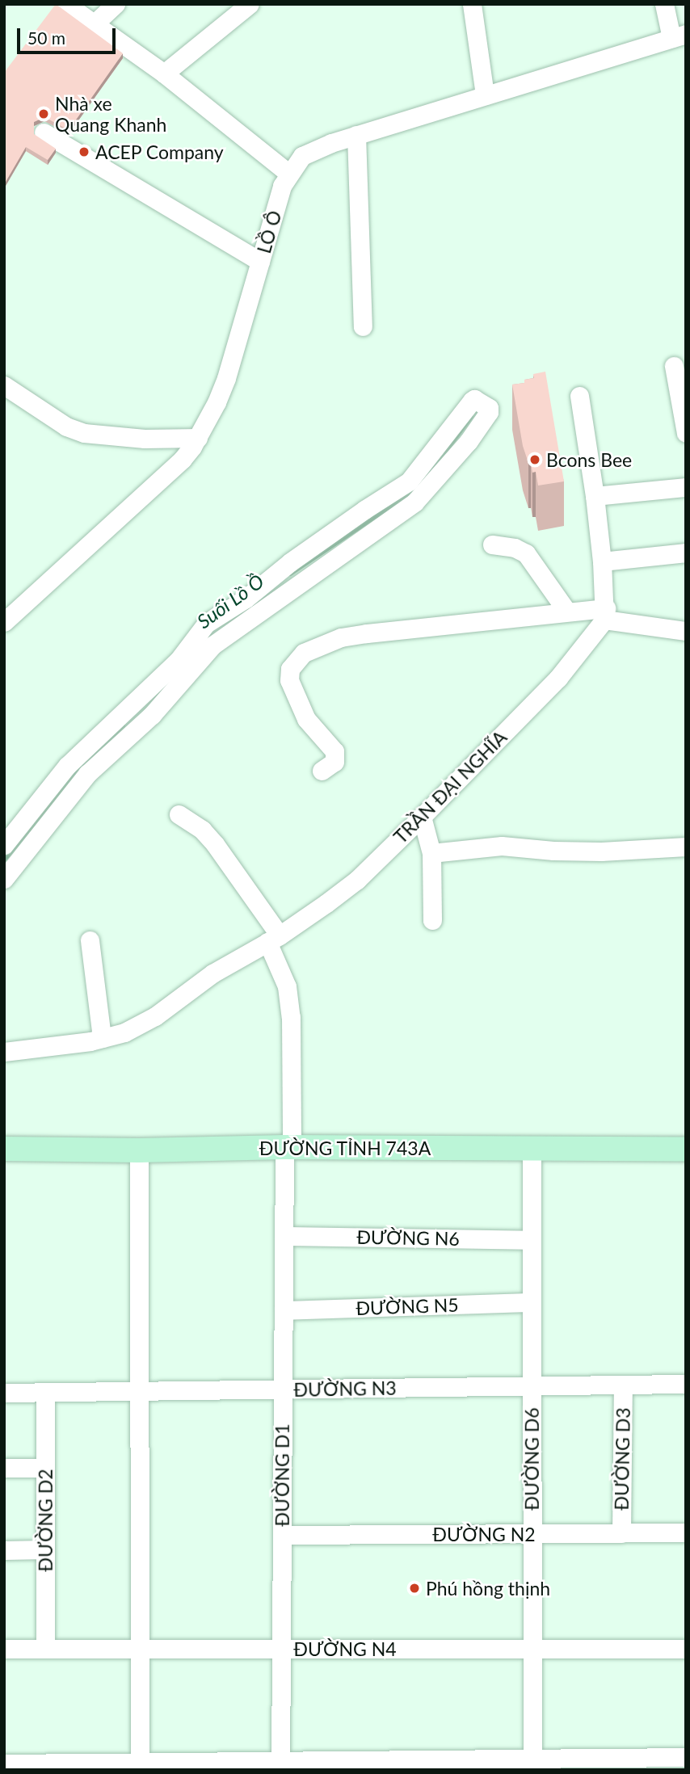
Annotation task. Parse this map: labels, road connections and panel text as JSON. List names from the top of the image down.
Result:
{
  "streets": {
    "main road": ["ĐƯỜNG TỈNH 743A"],
    "street": [
      "LỒ Ô",
      "TRẦN ĐẠI NGHĨA",
      "ĐƯỜNG N6",
      "ĐƯỜNG N5",
      "ĐƯỜNG N3",
      "ĐƯỜNG D6",
      "ĐƯỜNG D3",
      "ĐƯỜNG D1",
      "ĐƯỜNG D2",
      "ĐƯỜNG N2",
      "ĐƯỜNG N4"
    ]
  },
  "crossings": [
    ["ĐƯỜNG TỈNH 743A", "ĐƯỜNG D6"],
    ["ĐƯỜNG TỈNH 743A", "ĐƯỜNG D1"],
    ["ĐƯỜNG N6", "ĐƯỜNG D6"],
    ["ĐƯỜNG N6", "ĐƯỜNG D1"],
    ["ĐƯỜNG N5", "ĐƯỜNG D6"],
    ["ĐƯỜNG N5", "ĐƯỜNG D1"],
    ["ĐƯỜNG N3", "ĐƯỜNG D6"],
    ["ĐƯỜNG N3", "ĐƯỜNG D3"],
    ["ĐƯỜNG N3", "ĐƯỜNG D1"],
    ["ĐƯỜNG N3", "ĐƯỜNG D2"],
    ["ĐƯỜNG D6", "ĐƯỜNG N2"],
    ["ĐƯỜNG D6", "ĐƯỜNG N4"],
    ["ĐƯỜNG D3", "ĐƯỜNG N2"],
    ["ĐƯỜNG D1", "ĐƯỜNG N2"],
    ["ĐƯỜNG D1", "ĐƯỜNG N4"],
    ["ĐƯỜNG D2", "ĐƯỜNG N4"]
  ],
  "water": ["Suối Lồ Ồ"],
  "places": [
    "Nhà xe Quang Khanh",
    "ACEP Company",
    "Bcons Bee",
    "Phú hồng thịnh"
  ],
  "scale_bar": "50 m"
}
